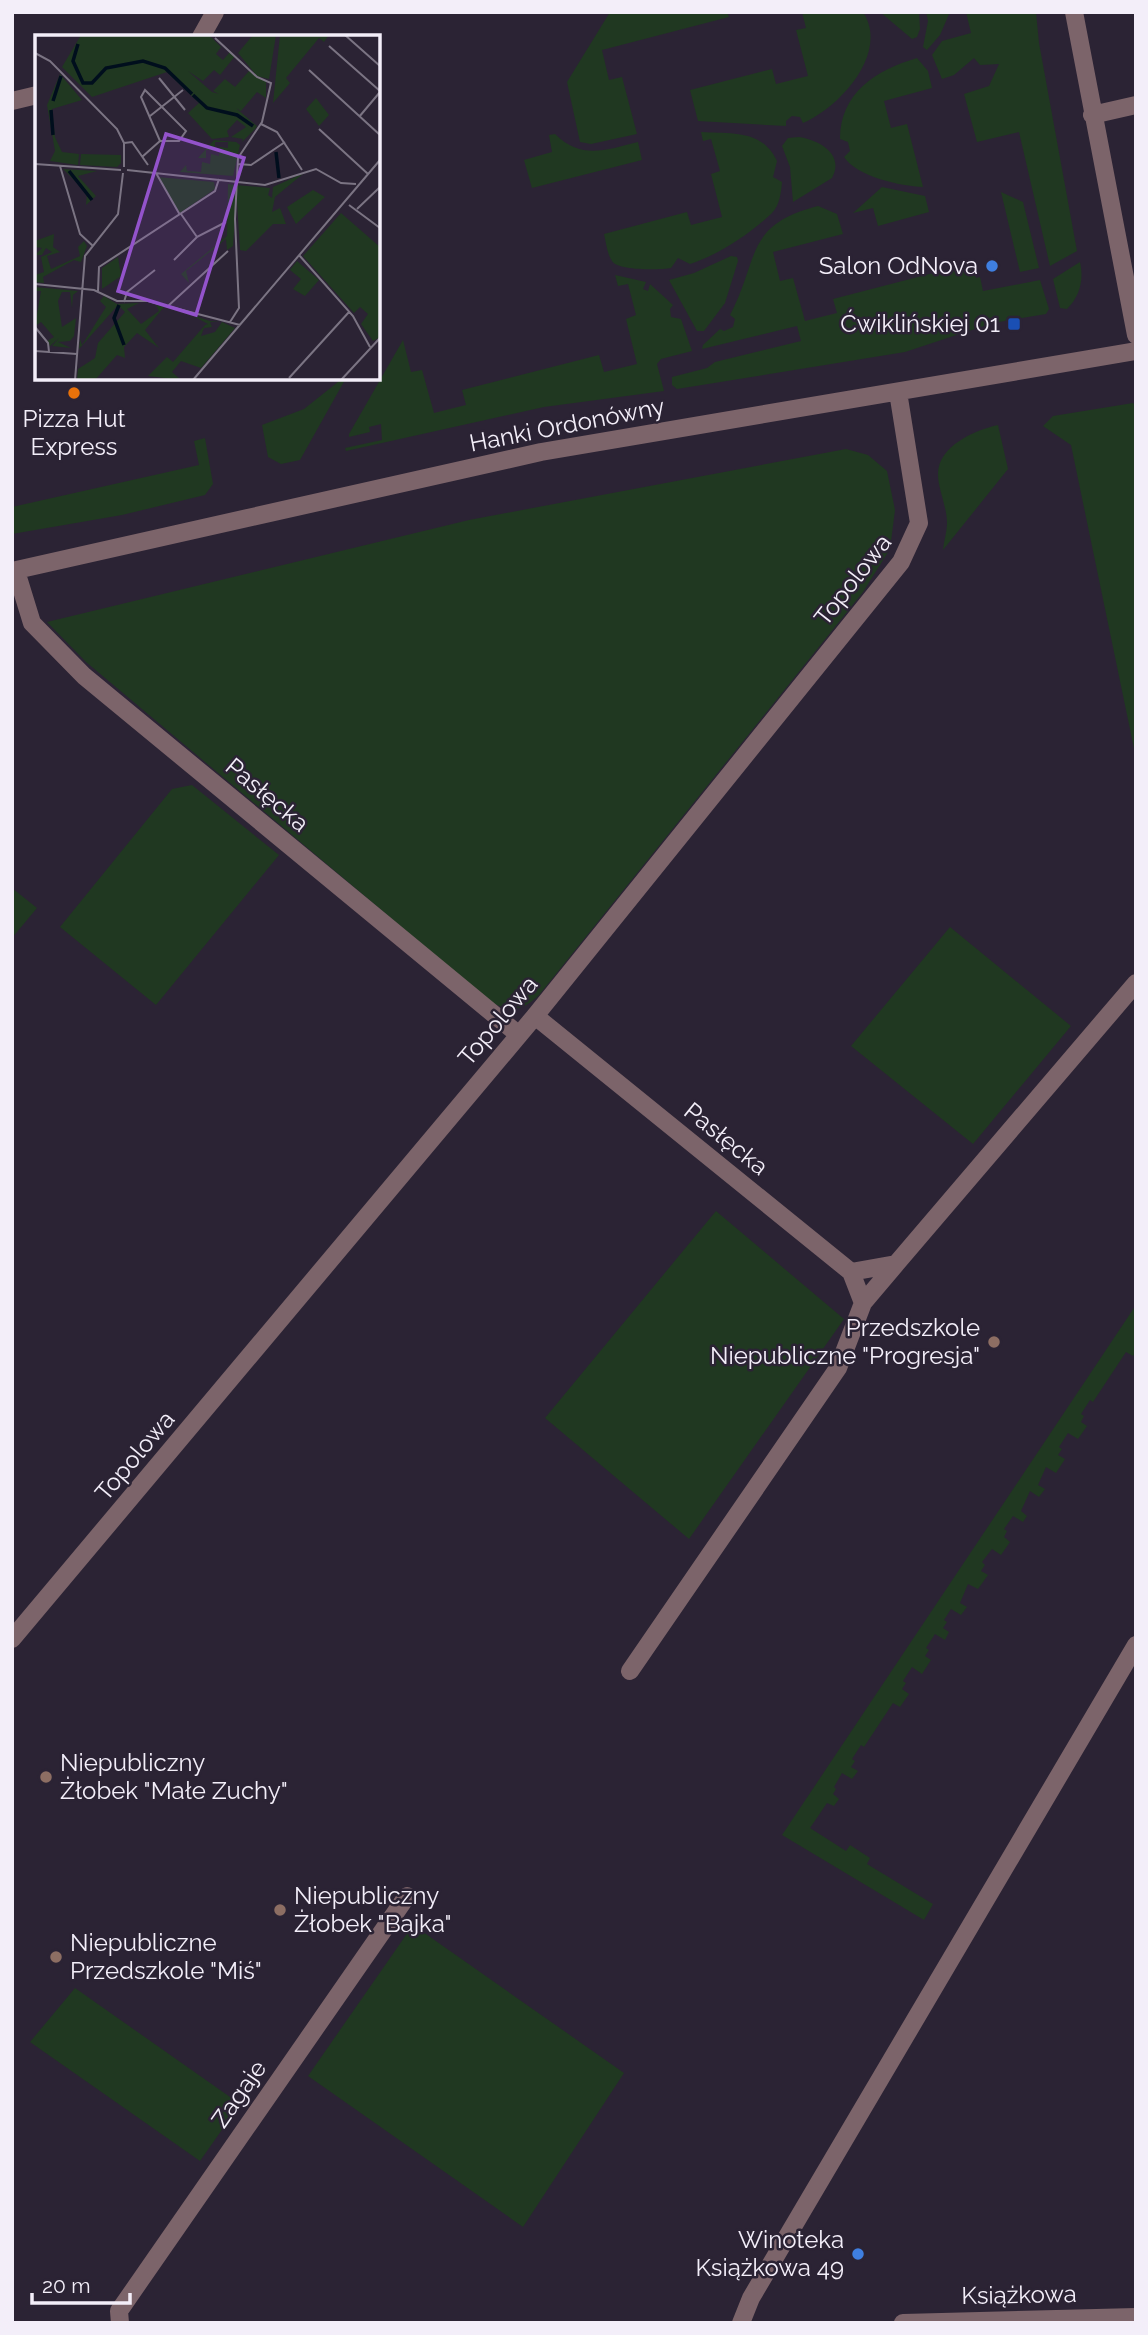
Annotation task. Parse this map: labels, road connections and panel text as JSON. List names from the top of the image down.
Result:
{
  "streets": {
    "street": [
      "Hanki Ordonówny",
      "Topolowa",
      "Pasłęcka",
      "Zagaje",
      "Książkowa"
    ]
  },
  "crossings": [
    ["Hanki Ordonówny", "Topolowa"],
    ["Hanki Ordonówny", "Pasłęcka"],
    ["Topolowa", "Pasłęcka"]
  ],
  "places": {
    "other": [
      "Salon OdNova",
      "Pizza Hut Express",
      "Przedszkole Niepubliczne \"Progresja\"",
      "Niepubliczny Żłobek \"Małe Zuchy\"",
      "Niepubliczny Żłobek \"Bajka\"",
      "Niepubliczne Przedszkole \"Miś\"",
      "Winoteka Książkowa 49"
    ],
    "transit": ["Ćwiklińskiej 01"]
  },
  "scale_bar": "20 m"
}
